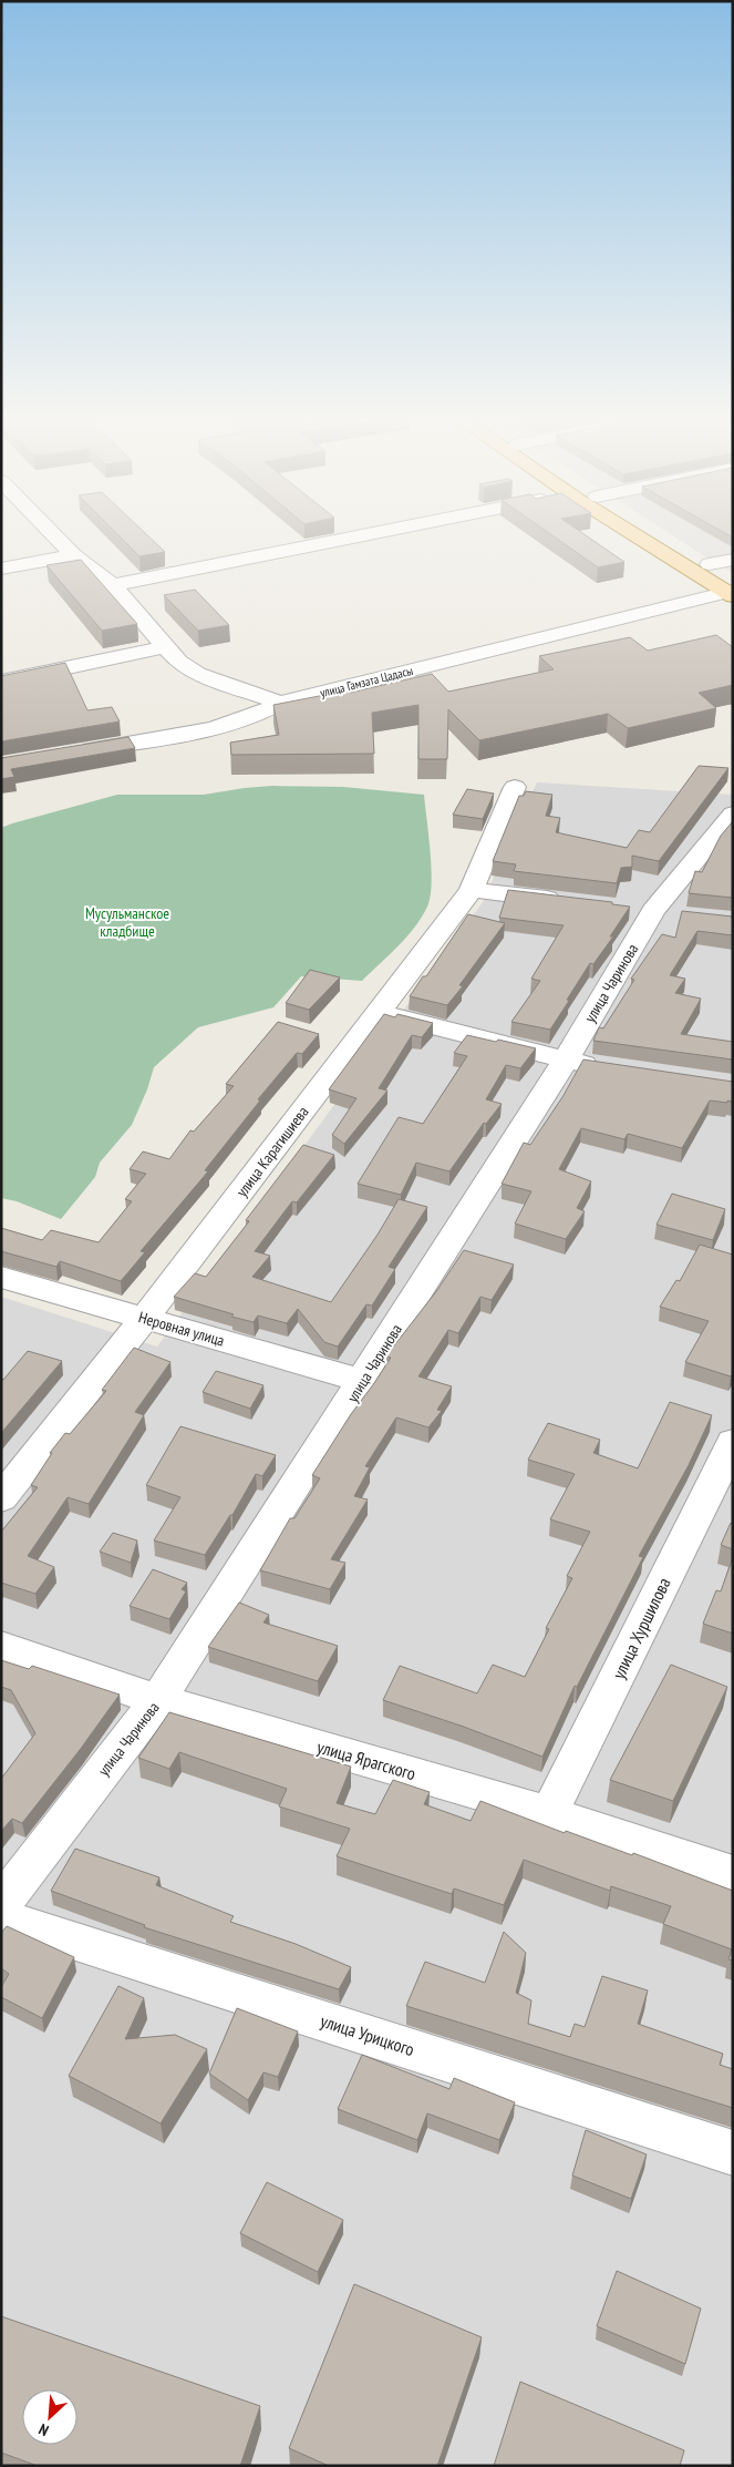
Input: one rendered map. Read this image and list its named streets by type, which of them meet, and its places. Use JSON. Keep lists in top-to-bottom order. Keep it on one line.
{"streets":{"street":["улица Гамзата Цадасы","улица Чаринова","улица Карагишиева","Неровная улица","улица Хуршилова","улица Ярагского","улица Урицкого"]},"crossings":[["улица Чаринова","Неровная улица"],["улица Чаринова","улица Ярагского"],["улица Карагишиева","Неровная улица"],["улица Хуршилова","улица Ярагского"]],"parks":["Мусульманское кладбище"],"north":"bottom left"}
